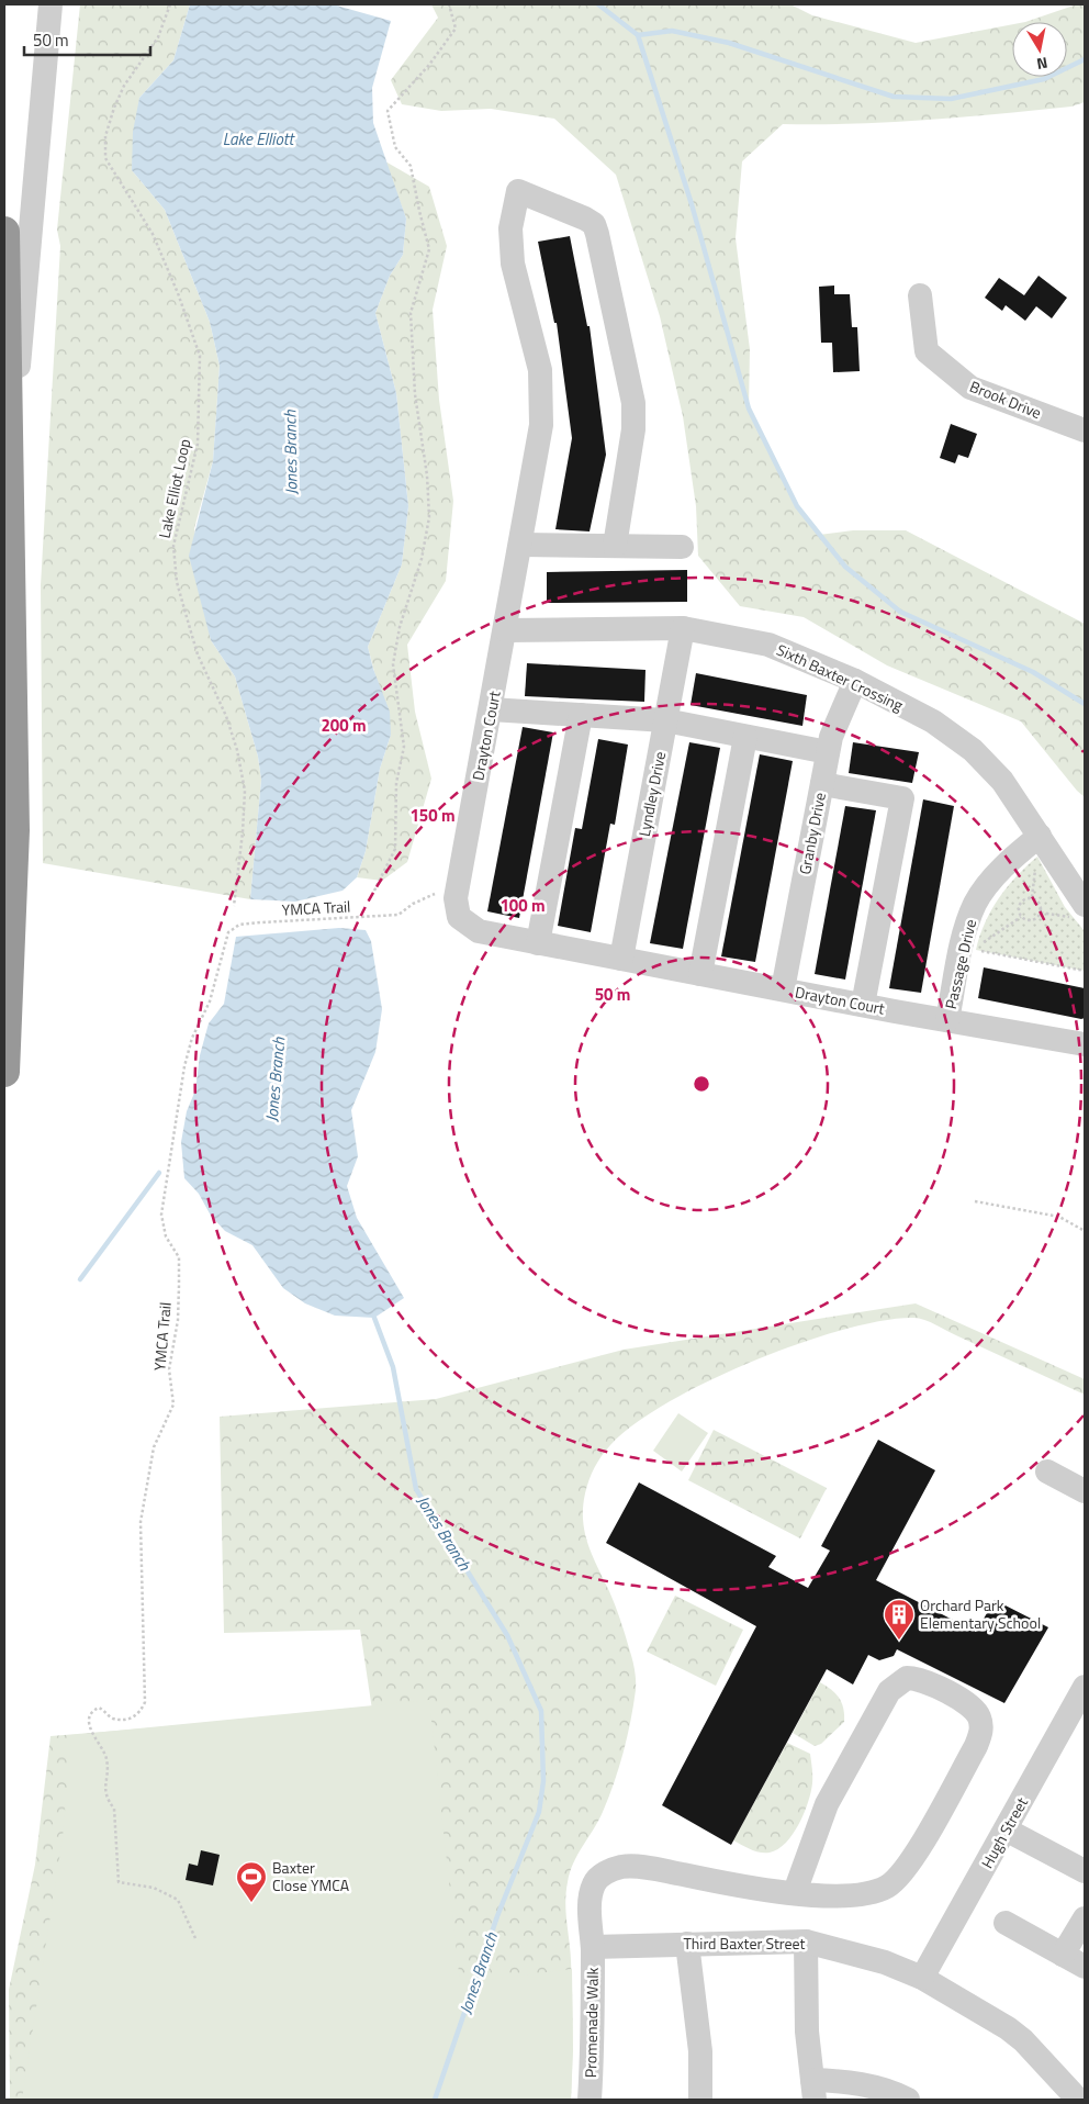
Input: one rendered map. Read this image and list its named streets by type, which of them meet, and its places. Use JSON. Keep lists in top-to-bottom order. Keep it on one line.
{"streets":{"street":["Brook Drive","Sixth Baxter Crossing","Drayton Court","Lyndley Drive","Granby Drive","Passage Drive","Hugh Street","Third Baxter Street","Promenade Walk"],"path":["Lake Elliot Loop","YMCA Trail"]},"crossings":[["Sixth Baxter Crossing","Drayton Court"],["Sixth Baxter Crossing","Lyndley Drive"],["Sixth Baxter Crossing","Granby Drive"],["Sixth Baxter Crossing","Passage Drive"],["Drayton Court","Lyndley Drive"],["Drayton Court","Granby Drive"],["Drayton Court","YMCA Trail"],["Drayton Court","Passage Drive"],["Hugh Street","Third Baxter Street"],["Third Baxter Street","Promenade Walk"]],"water":["Lake Elliott","Jones Branch"],"places":{"building":["Orchard Park Elementary School"],"sports":["Baxter Close YMCA"]},"scale_bar":"50 m","north":"bottom","rings":["200 m","150 m","100 m","50 m"]}
